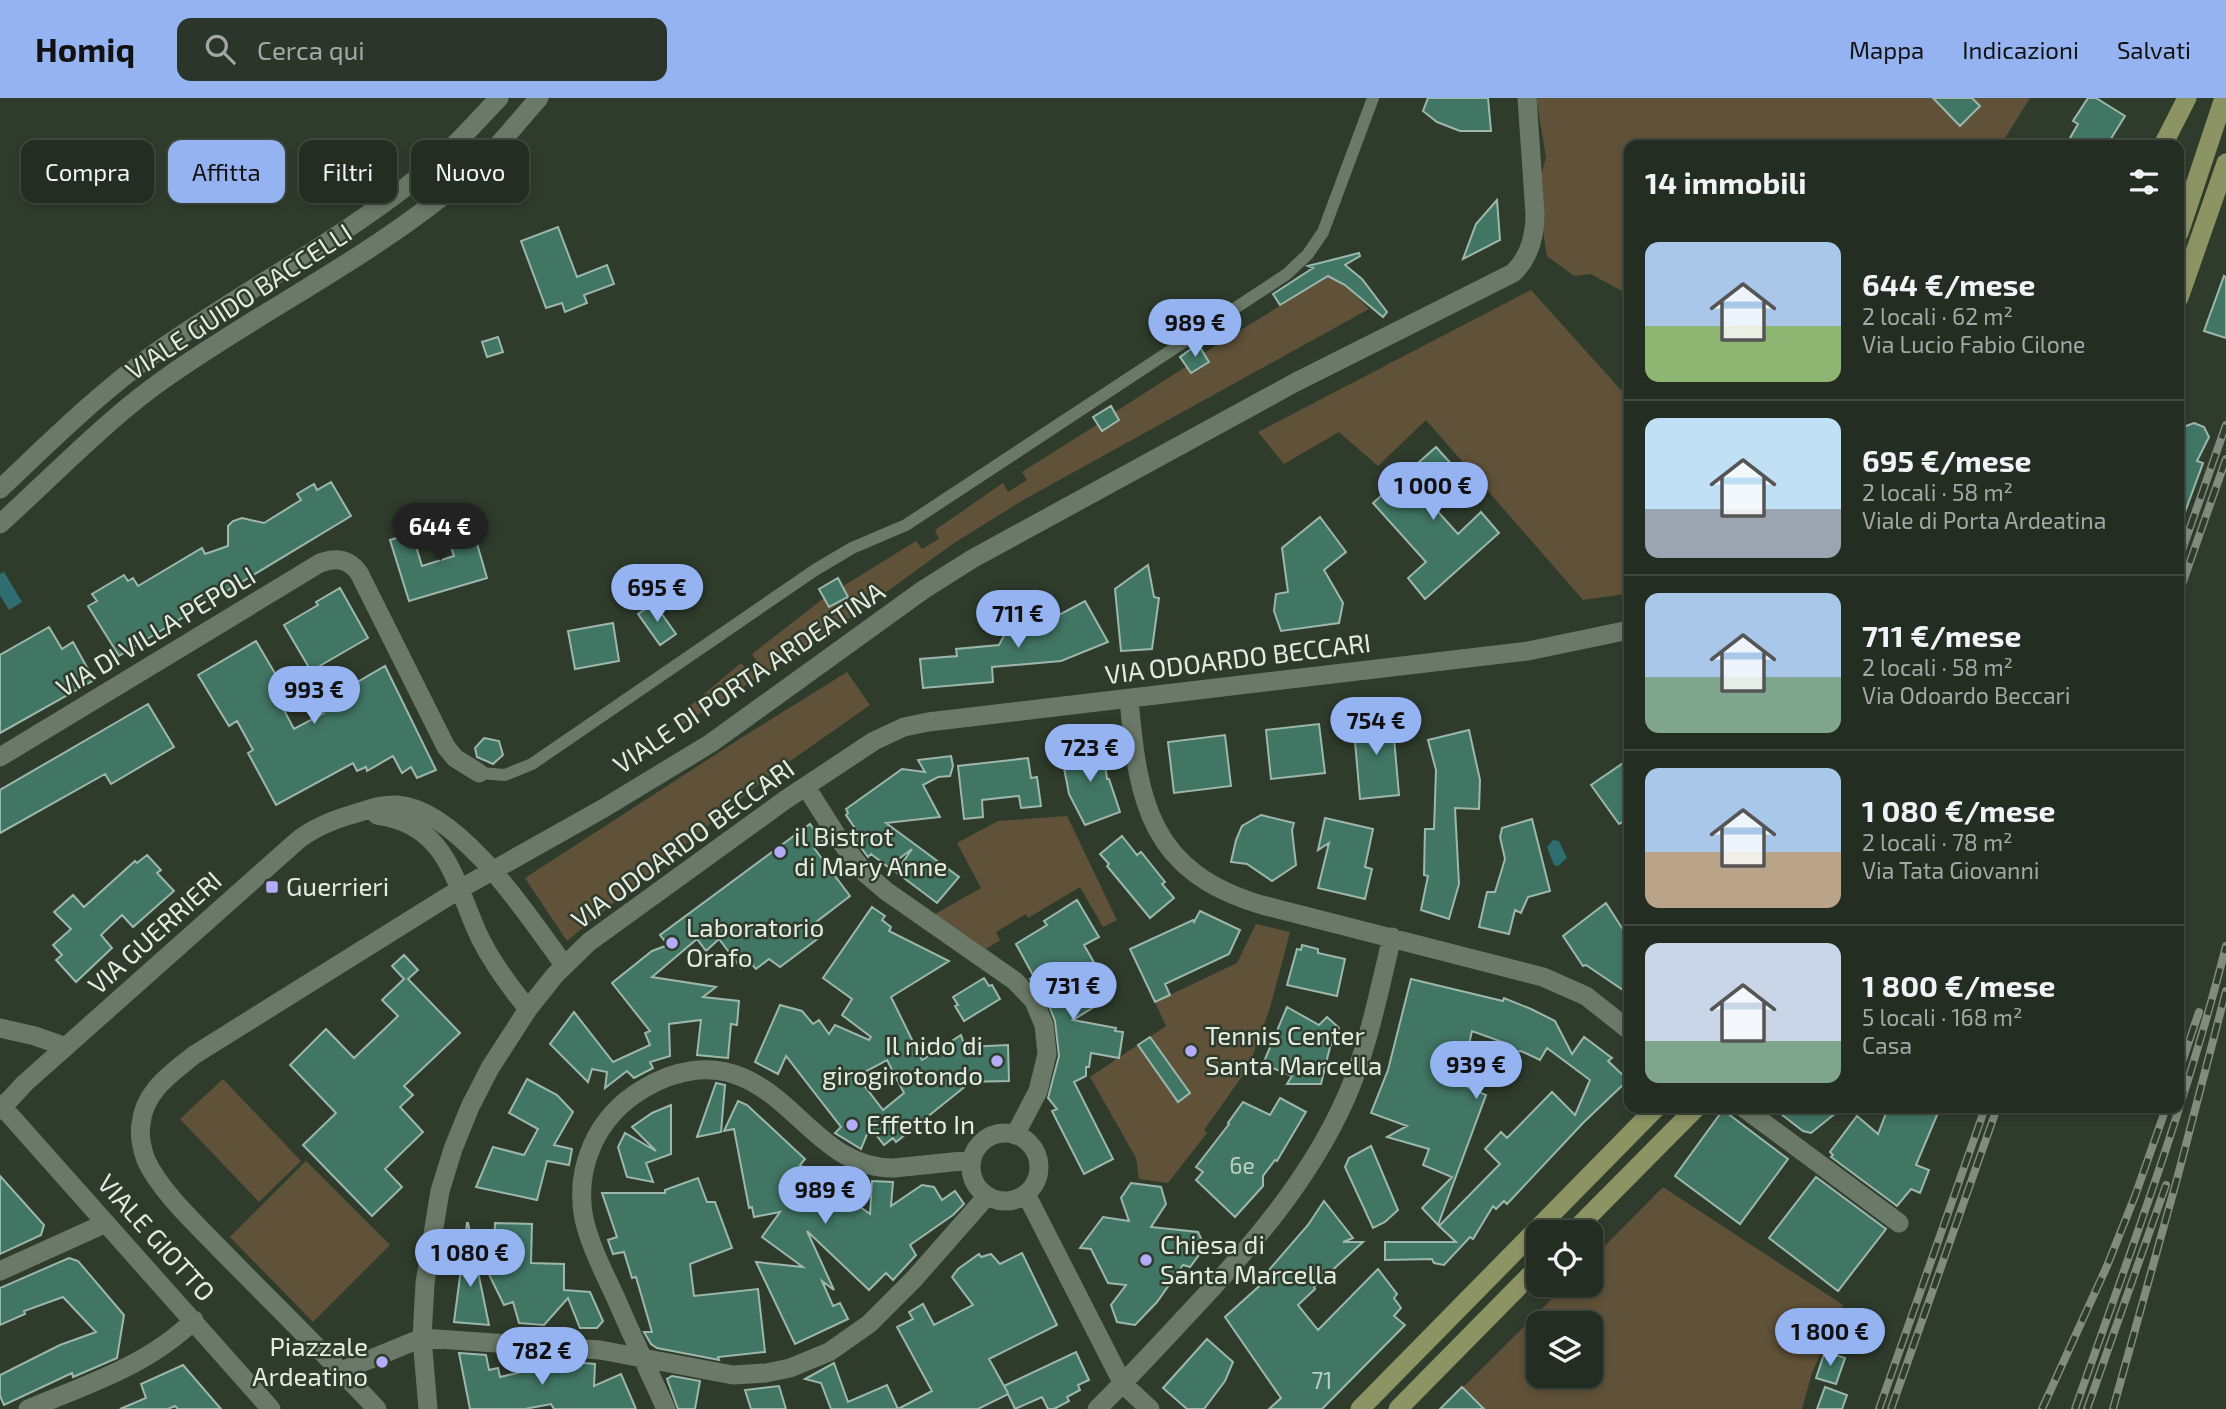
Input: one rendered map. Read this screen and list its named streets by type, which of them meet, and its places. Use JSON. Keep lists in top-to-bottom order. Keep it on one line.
{"streets":{"street":["VIALE GUIDO BACCELLI","VIA DI VILLA PEPOLI","VIA ODOARDO BECCARI","VIALE DI PORTA ARDEATINA","VIA GUERRIERI","VIALE GIOTTO"]},"crossings":[["VIA ODOARDO BECCARI","VIA GUERRIERI"],["VIALE DI PORTA ARDEATINA","VIA GUERRIERI"],["VIA GUERRIERI","VIALE GIOTTO"]],"places":{"other":["il Bistrot di Mary Anne","Laboratorio Orafo","Tennis Center Santa Marcella","Il nido di girogirotondo","Effetto In","Chiesa di Santa Marcella","Piazzale Ardeatino"],"transit":["Guerrieri"]},"house_numbers":["6e","71"],"page":{"header":"Homiq","search":"Cerca qui","nav":["Mappa","Indicazioni","Salvati"],"chip":["Compra","Affitta","Filtri","Nuovo"],"heading":"14 immobili","list":[{"name":"644 €/mese","note":"2 locali · 62 m² · Via Lucio Fabio Cilone"},{"name":"695 €/mese","note":"2 locali · 58 m² · Viale di Porta Ardeatina"},{"name":"711 €/mese","note":"2 locali · 58 m² · Via Odoardo Beccari"},{"name":"1 080 €/mese","note":"2 locali · 78 m² · Via Tata Giovanni"},{"name":"1 800 €/mese","note":"5 locali · 168 m² · Casa"}],"price":["989 €","1 000 €","644 €","695 €","711 €","993 €","754 €","723 €","731 €","939 €","989 €","1 080 €","1 800 €","782 €"]}}
